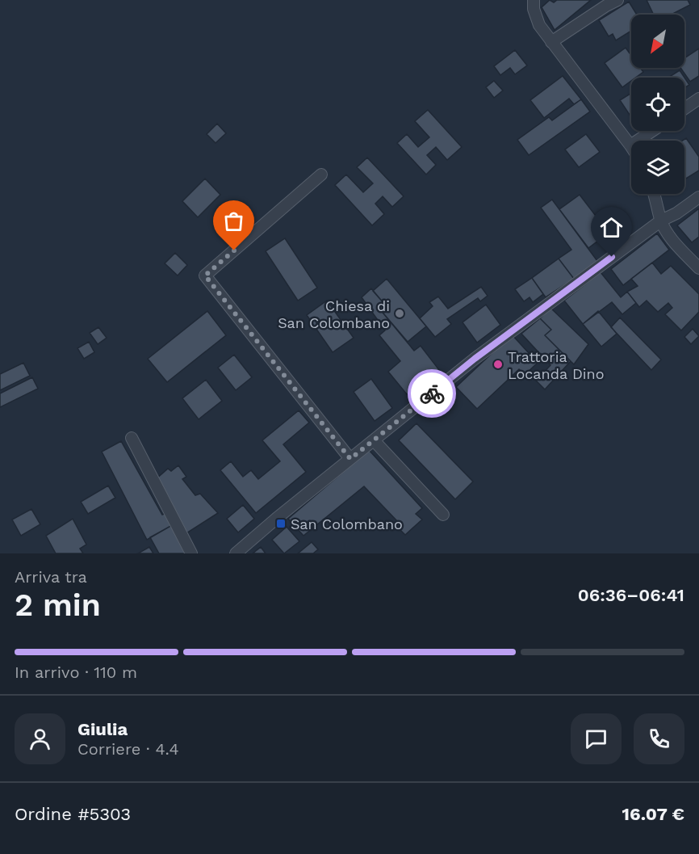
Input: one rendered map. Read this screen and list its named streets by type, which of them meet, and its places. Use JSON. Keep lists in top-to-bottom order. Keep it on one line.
{"places":{"other":["Chiesa di San Colombano","Trattoria Locanda Dino"],"transit":["San Colombano"]},"north":"bottom left","page":{"heading":["2 min","Arriva tra","06:36–06:41"],"panel":["Giulia","Corriere · 4.4","Ordine #5303","16.07 €"],"bar":"In arrivo · 110 m"}}
